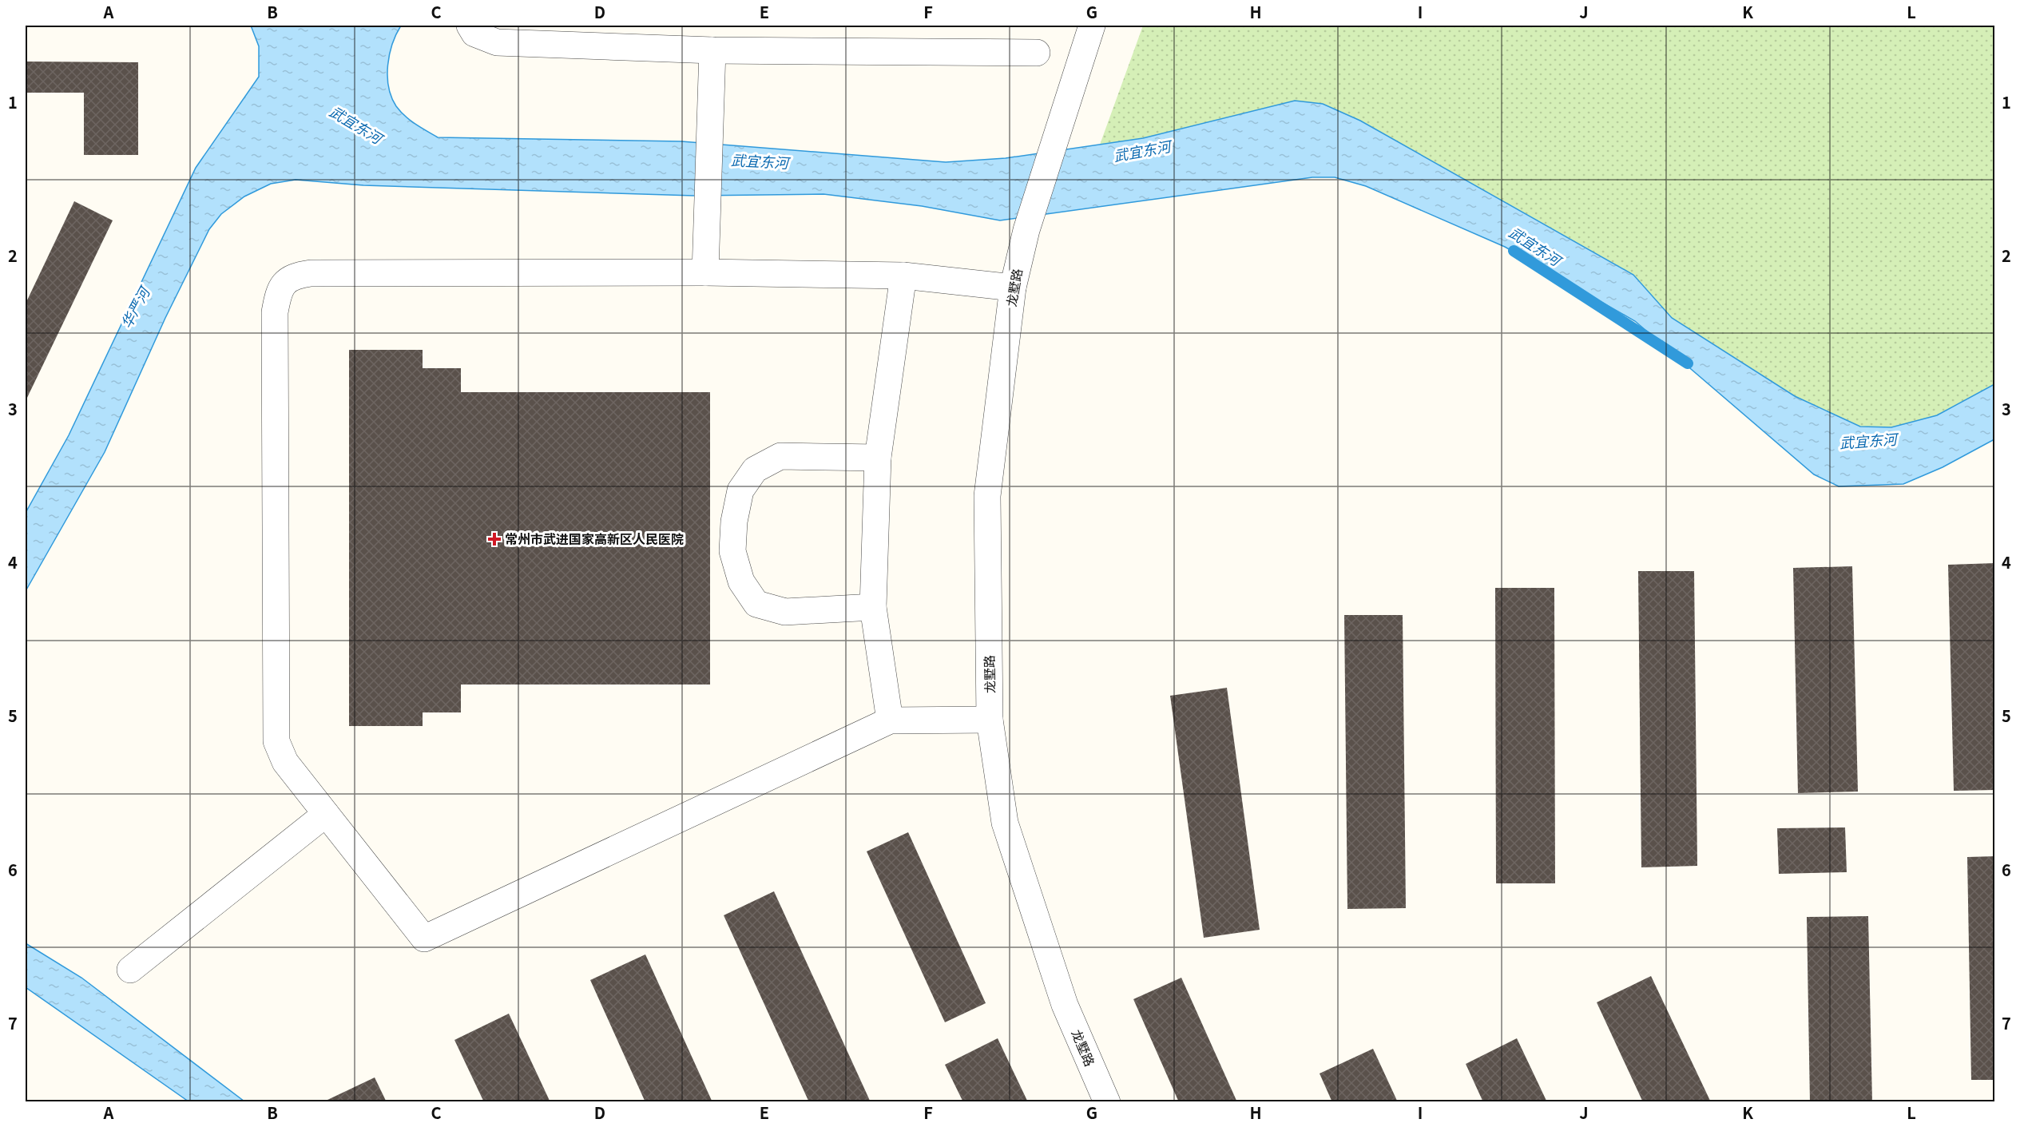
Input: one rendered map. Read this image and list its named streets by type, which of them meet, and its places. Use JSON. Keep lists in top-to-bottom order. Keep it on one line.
{"streets":{"street":["龙墅路"]},"water":["武宜东河","华严河"],"places":{"health":["常州市武进国家高新区人民医院"]},"grid":{"columns":["A","B","C","D","E","F","G","H","I","J","K","L"],"rows":["1","2","3","4","5","6","7"]}}
